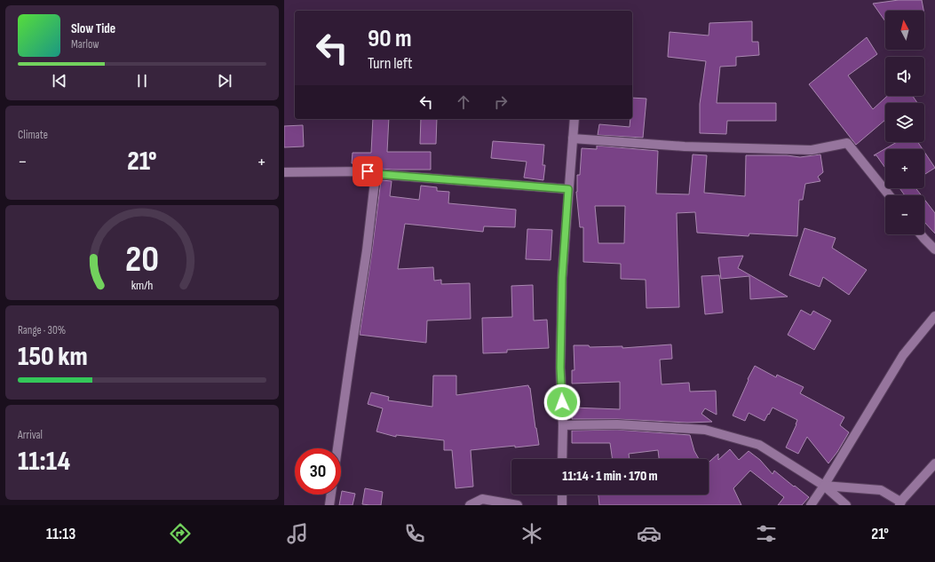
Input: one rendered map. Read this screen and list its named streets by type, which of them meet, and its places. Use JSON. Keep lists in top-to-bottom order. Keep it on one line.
{"north":"top","page":{"map_buttons":["+","−"],"turn":["90 m","Turn left"],"song":["Slow Tide","Marlow"],"tile":["Climate",["Range · 30%","150 km"],["Arrival","11:14"]],"heat":["−","21°","+"],"limit":"30","trip":"11:14 · 1 min · 170 m","tabs":["11:13","21°"],"gauge":["20","km/h"]}}
